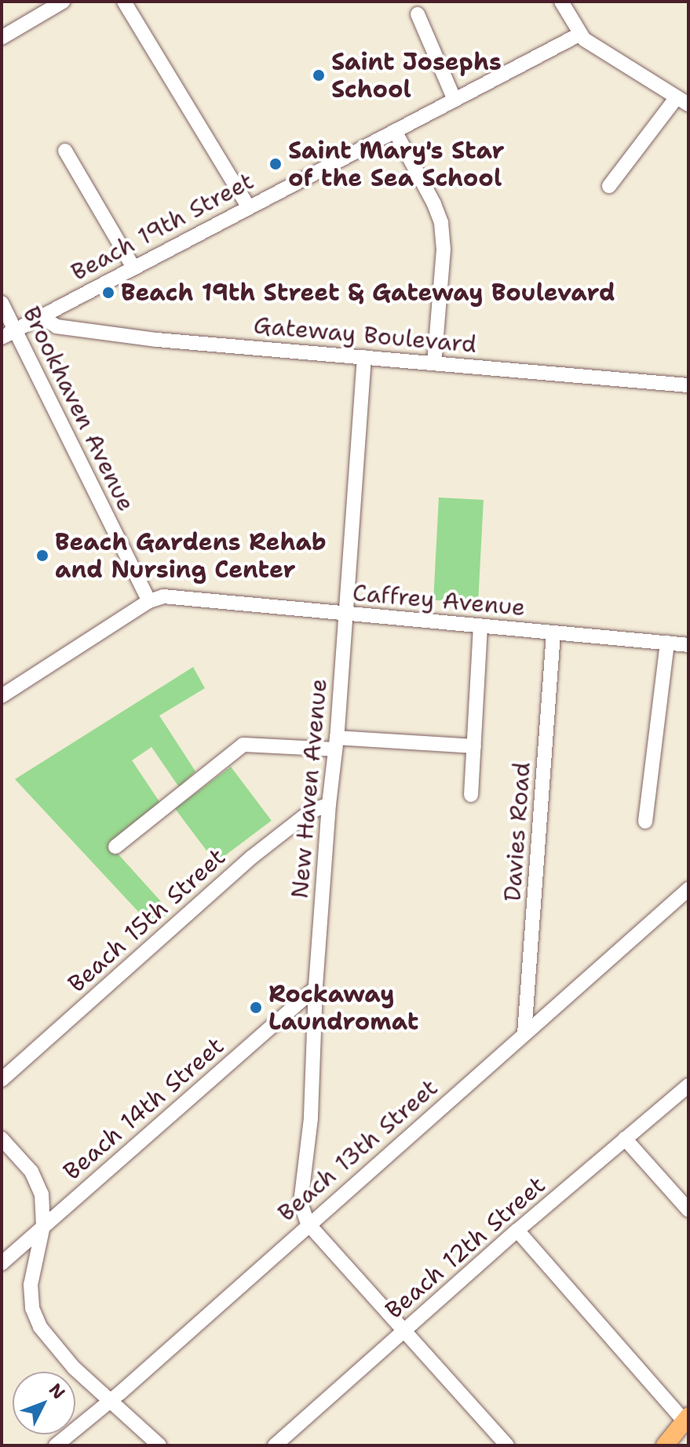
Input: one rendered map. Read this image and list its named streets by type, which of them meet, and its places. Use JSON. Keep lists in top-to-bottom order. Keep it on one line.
{"streets":{"street":["Beach 19th Street","Gateway Boulevard","Brookhaven Avenue","Caffrey Avenue","New Haven Avenue","Davies Road","Beach 15th Street","Beach 14th Street","Beach 13th Street","Beach 12th Street"]},"crossings":[["Beach 19th Street","Gateway Boulevard"],["Beach 19th Street","Brookhaven Avenue"],["Gateway Boulevard","New Haven Avenue"],["Brookhaven Avenue","Caffrey Avenue"],["Caffrey Avenue","New Haven Avenue"],["Caffrey Avenue","Davies Road"],["New Haven Avenue","Beach 15th Street"],["New Haven Avenue","Beach 14th Street"],["New Haven Avenue","Beach 13th Street"],["Davies Road","Beach 13th Street"]],"places":["Saint Josephs School","Saint Mary's Star of the Sea School","Beach 19th Street & Gateway Boulevard","Beach Gardens Rehab and Nursing Center","Rockaway Laundromat"],"north":"top right"}
